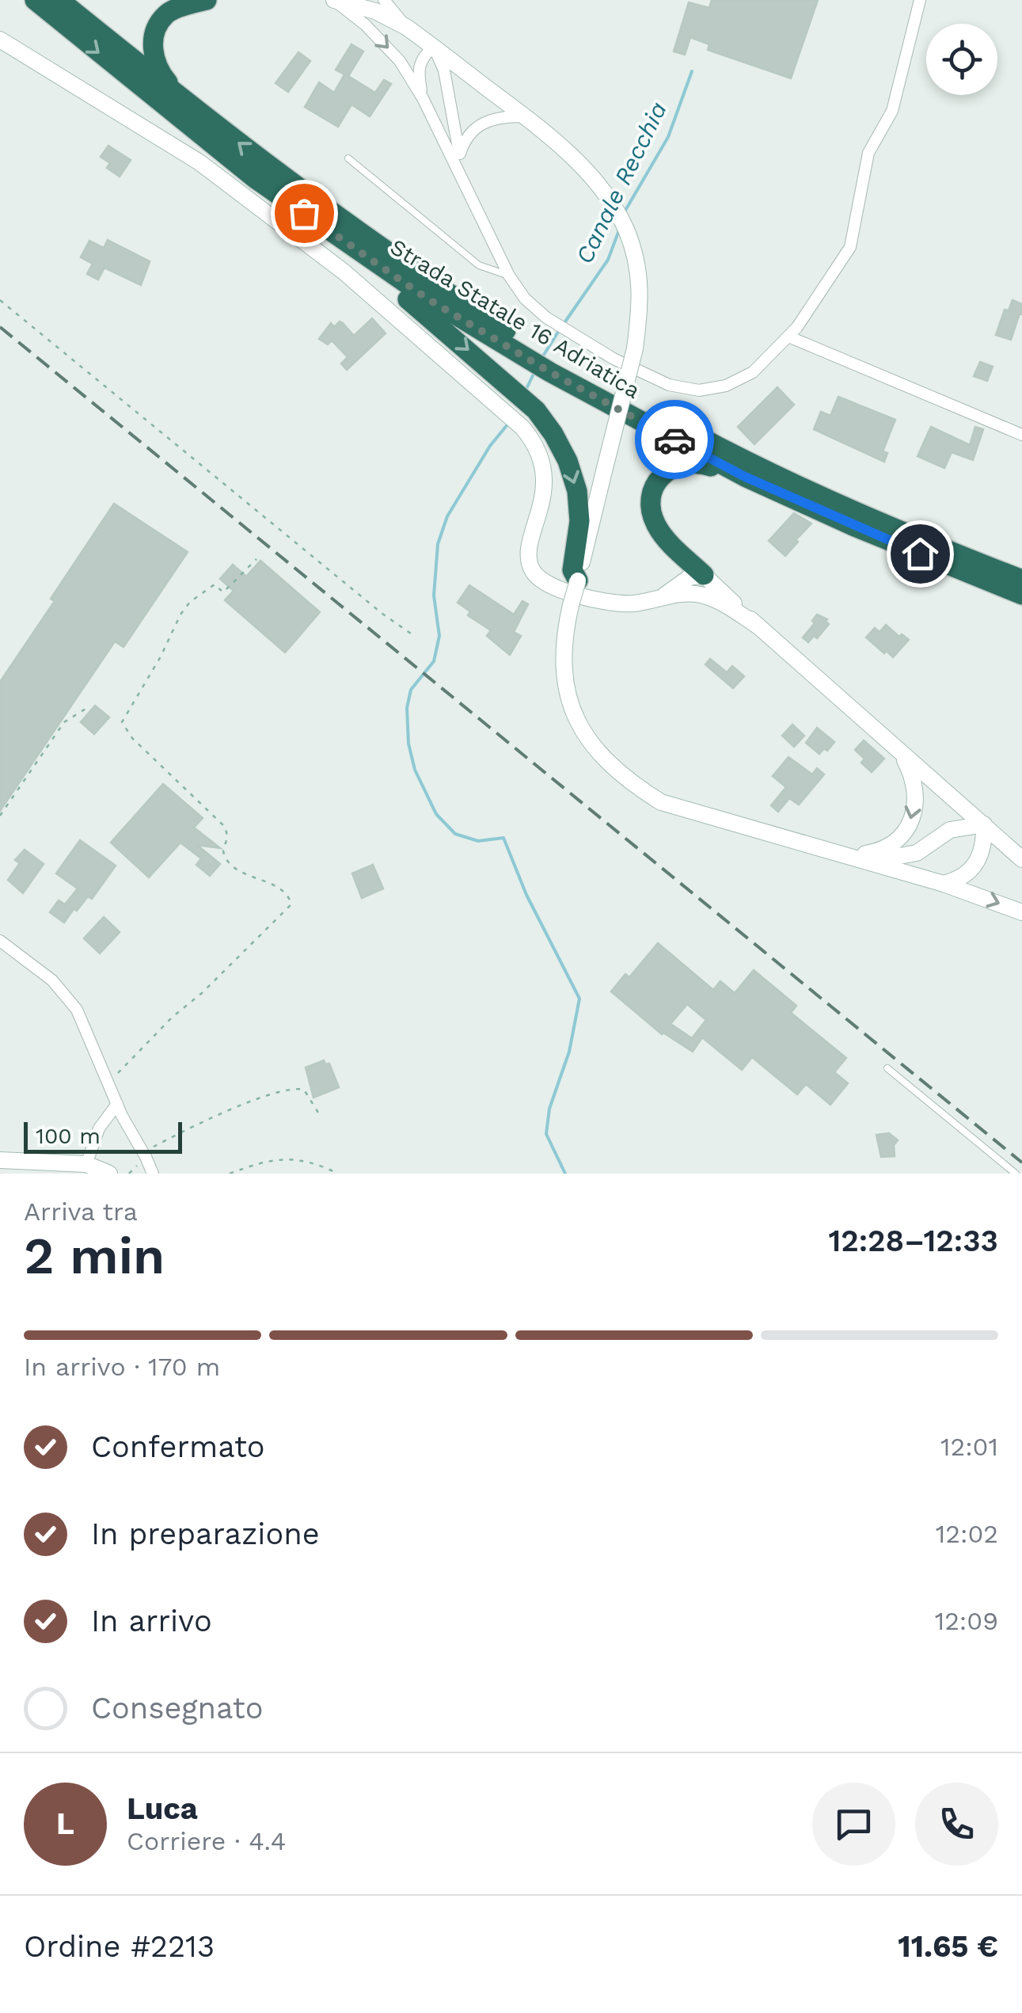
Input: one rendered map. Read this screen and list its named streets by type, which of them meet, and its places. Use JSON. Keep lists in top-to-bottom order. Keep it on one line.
{"streets":{"highway":["Strada Statale 16 Adriatica"]},"water":["Canale Recchia"],"scale_bar":"100 m","page":{"scale":"100 m","heading":["2 min","Arriva tra","12:28–12:33"],"panel":["Luca","Corriere · 4.4","Ordine #2213","11.65 €"],"bar":"In arrivo · 170 m","list":[["Confermato","12:01"],["In preparazione","12:02"],["In arrivo","12:09"],"Consegnato"],"round":"L"}}
